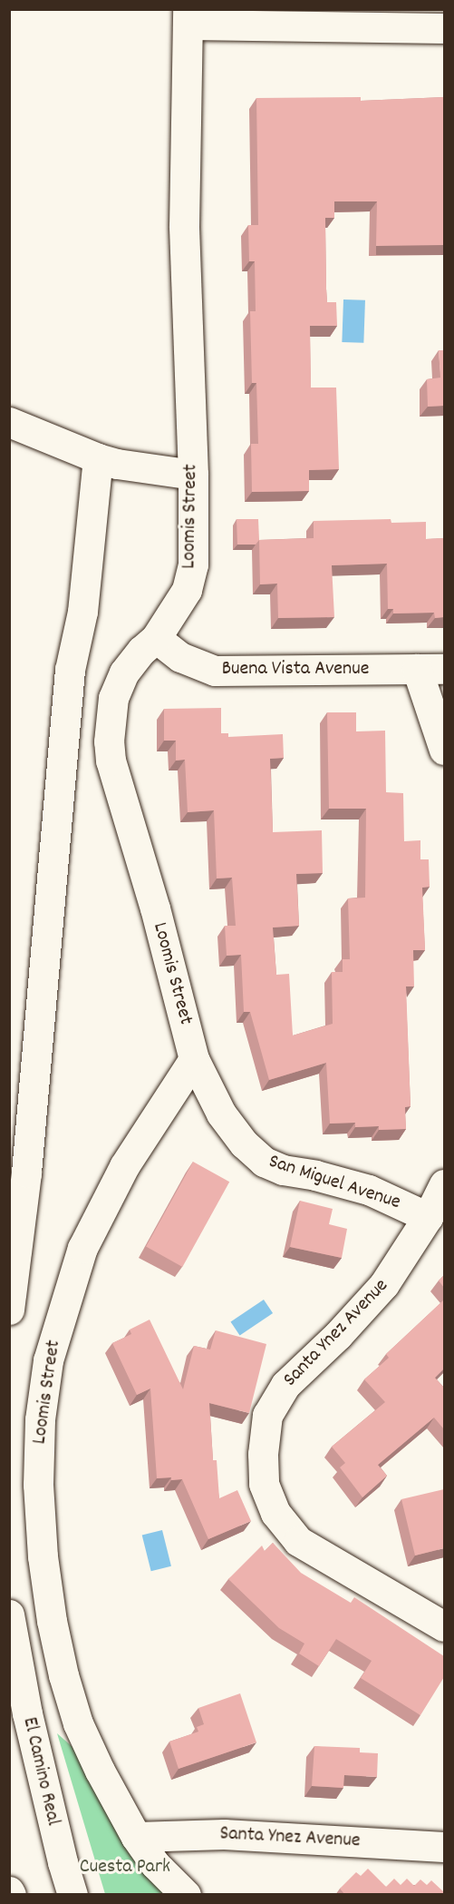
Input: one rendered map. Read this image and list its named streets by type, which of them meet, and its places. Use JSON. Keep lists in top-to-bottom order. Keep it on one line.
{"streets":{"main road":["Loomis Street","Buena Vista Avenue","San Miguel Avenue","Santa Ynez Avenue","El Camino Real"]},"crossings":[["Loomis Street","Buena Vista Avenue"],["Loomis Street","San Miguel Avenue"],["Loomis Street","Santa Ynez Avenue"],["San Miguel Avenue","Santa Ynez Avenue"]],"parks":["Cuesta Park"]}
